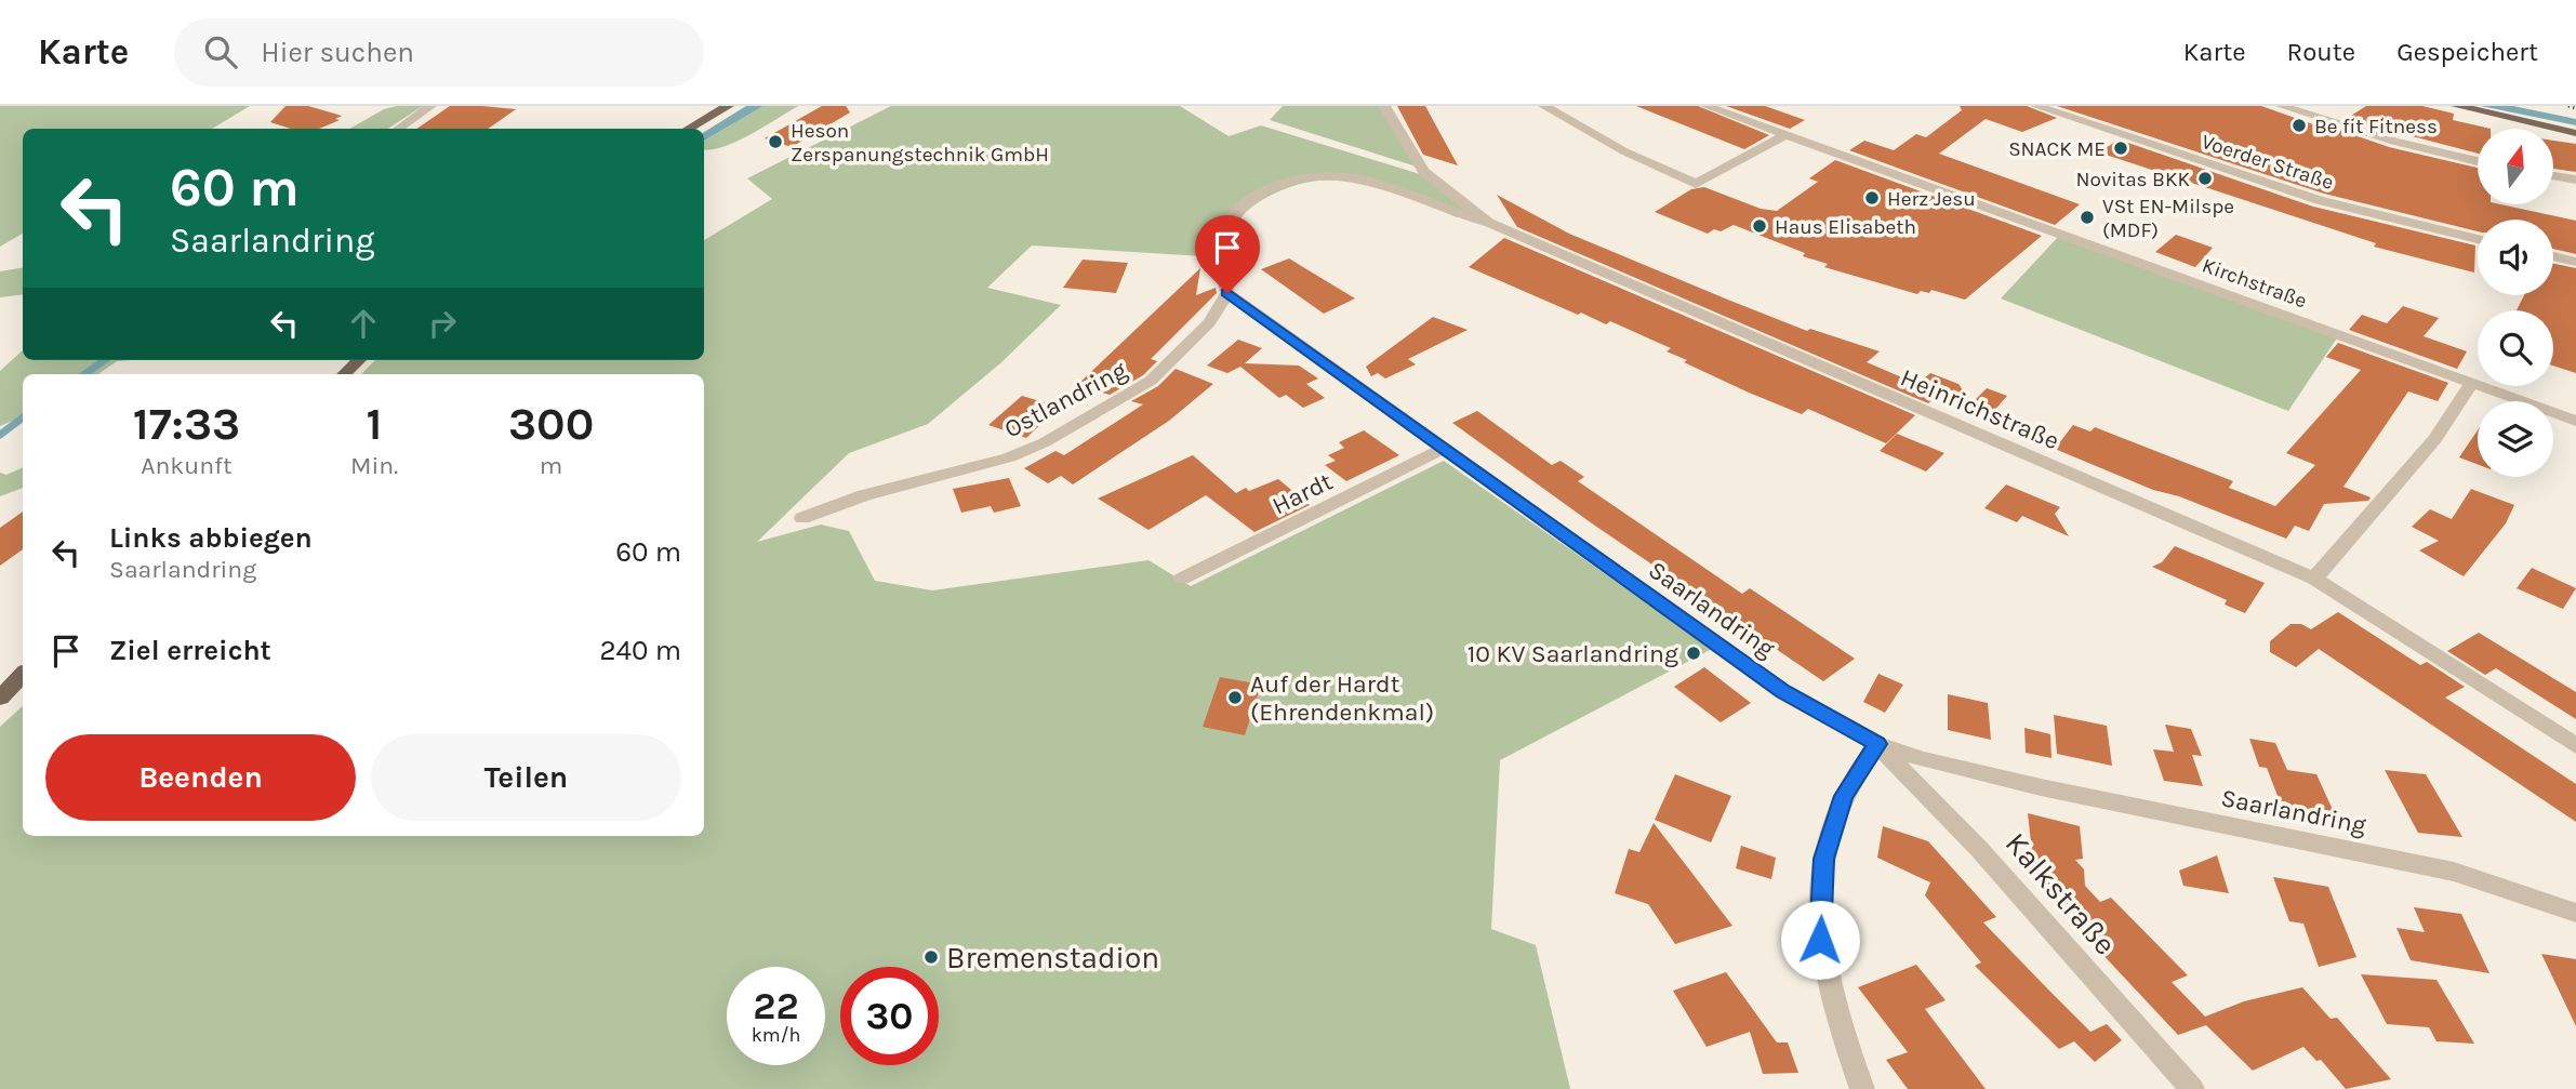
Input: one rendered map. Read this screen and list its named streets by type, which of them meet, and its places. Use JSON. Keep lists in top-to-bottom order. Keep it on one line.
{"streets":{"street":["Voerder Straße","Kirchstraße","Ostlandring","Heinrichstraße","Hardt","Saarlandring","Kalkstraße"]},"crossings":[["Ostlandring","Saarlandring"],["Hardt","Saarlandring"],["Saarlandring","Kalkstraße"]],"places":["Be fit Fitness","Heson Zerspanungstechnik GmbH","SNACK ME","Novitas BKK","Herz Jesu","VSt EN-Milspe (MDF)","Haus Elisabeth","10 KV Saarlandring","Auf der Hardt (Ehrendenkmal)","Bremenstadion"],"north":"top","page":{"header":"Karte","search":"Hier suchen","nav":["Karte","Route","Gespeichert"],"turn":["60 m","Saarlandring"],"eta":["17:33","Ankunft","1","Min.","300","m"],"list":[{"name":"Links abbiegen","note":"Saarlandring","value":"60 m"},{"name":"Ziel erreicht","value":"240 m"}],"buttons":["Beenden","Teilen"],"speed":"22 km/h","limit":"30"}}
